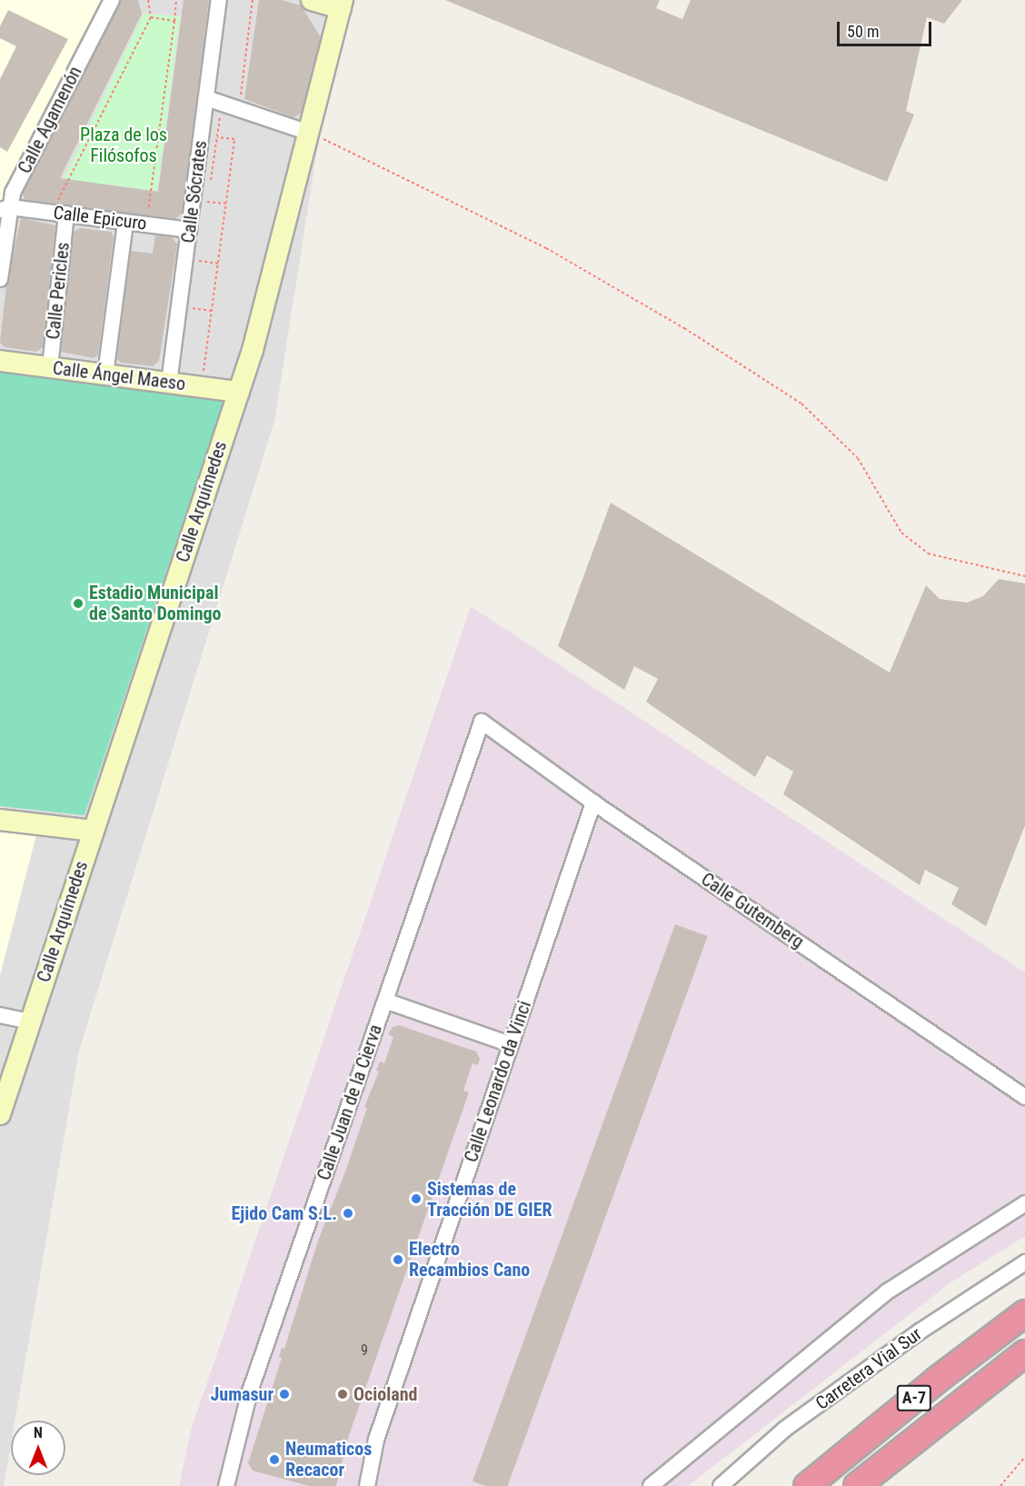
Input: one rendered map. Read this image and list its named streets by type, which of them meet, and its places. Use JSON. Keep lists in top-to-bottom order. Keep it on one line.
{"streets":{"highway":["A-7"],"street":["Calle Agamenón","Calle Sócrates","Calle Epicuro","Calle Pericles","Calle Ángel Maeso","Calle Arquímedes","Calle Gutemberg","Calle Leonardo da Vinci","Calle Juan de la Cierva","Carretera Vial Sur"]},"crossings":[["Calle Agamenón","Calle Epicuro"],["Calle Sócrates","Calle Epicuro"],["Calle Sócrates","Calle Ángel Maeso"],["Calle Epicuro","Calle Pericles"],["Calle Pericles","Calle Ángel Maeso"],["Calle Ángel Maeso","Calle Arquímedes"],["Calle Gutemberg","Calle Leonardo da Vinci"],["Calle Gutemberg","Calle Juan de la Cierva"]],"parks":["Plaza de los Filósofos"],"places":["Estadio Municipal de Santo Domingo","Sistemas de Tracción DE GIER","Ejido Cam S.L.","Electro Recambios Cano","Jumasur","Ocioland","Neumaticos Recacor"],"house_numbers":["9"],"scale_bar":"50 m","north":"top"}
